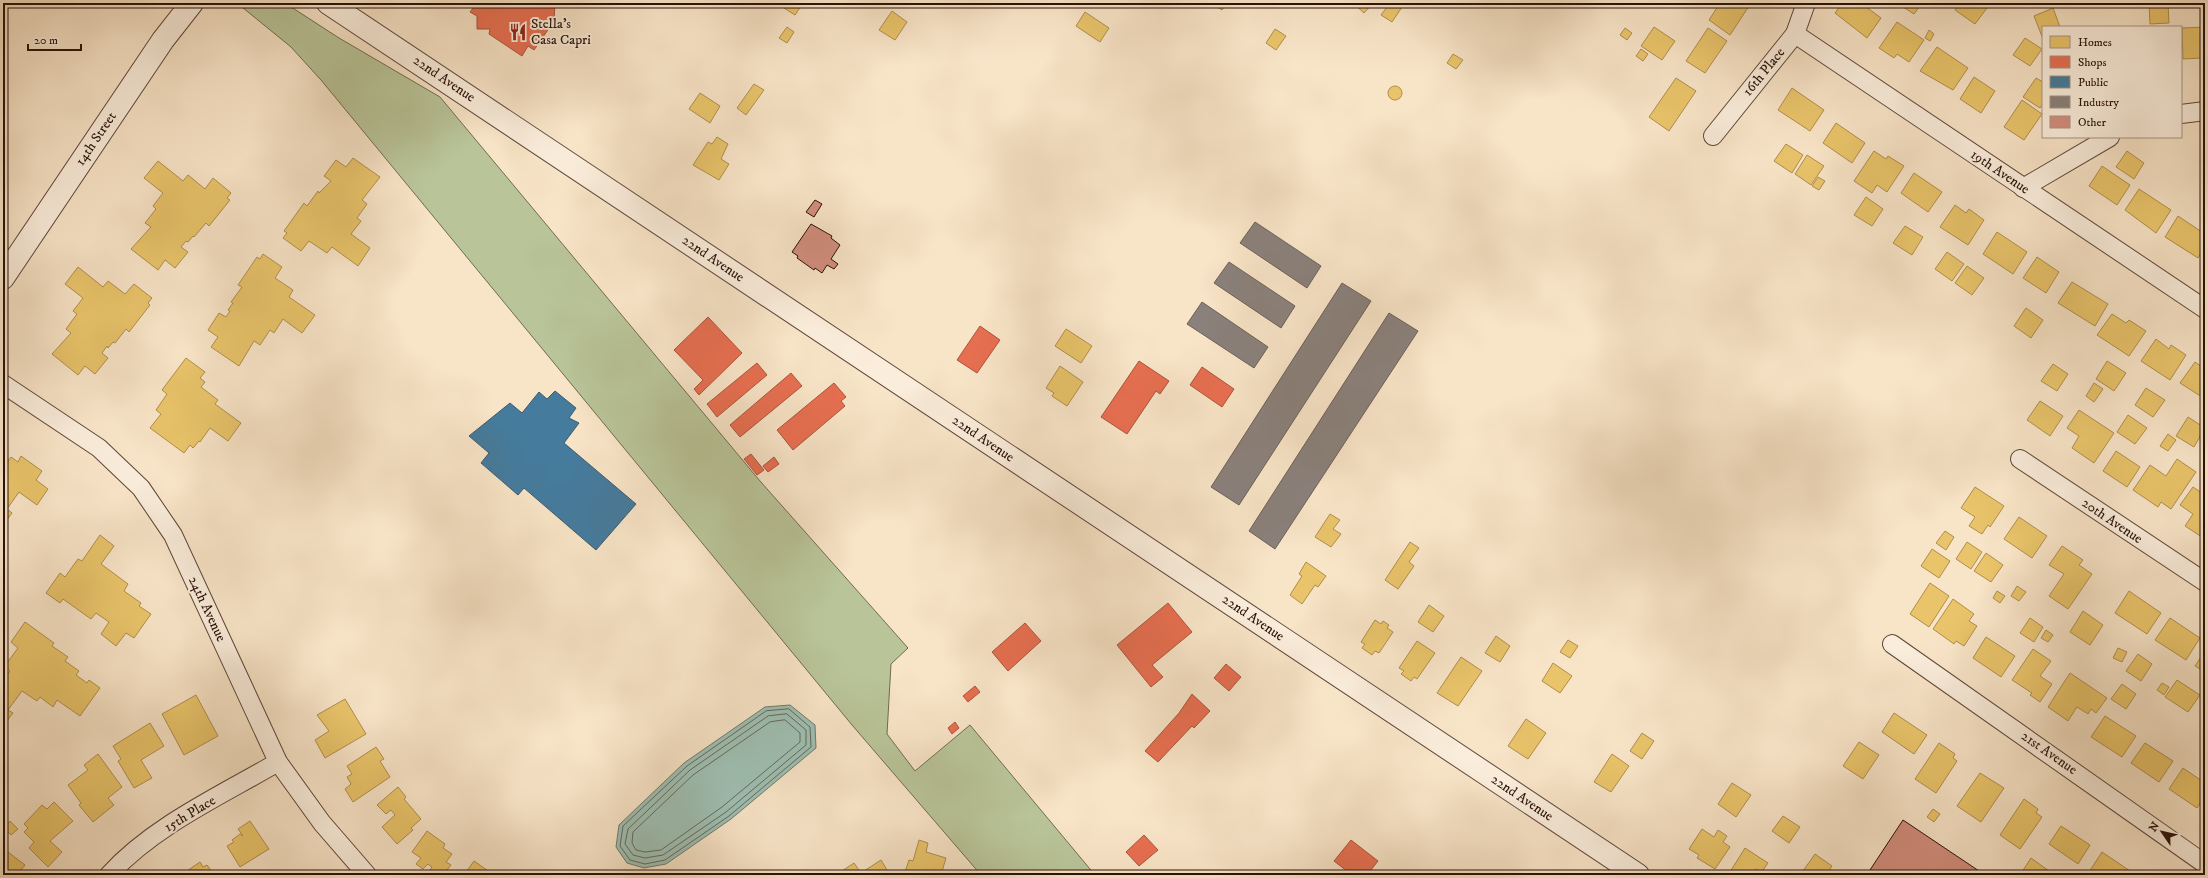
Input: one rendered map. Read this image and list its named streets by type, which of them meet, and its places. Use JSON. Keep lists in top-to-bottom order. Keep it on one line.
{"streets":{"street":["16th Place","22nd Avenue","14th Street","19th Avenue","20th Avenue","24th Avenue","21st Avenue","15th Place"]},"crossings":[["16th Place","19th Avenue"],["24th Avenue","15th Place"]],"places":{"restaurant":["Stella's Casa Capri"]},"legend":["Homes","Shops","Public","Industry","Other"],"scale_bar":"20 m","north":"top left"}
